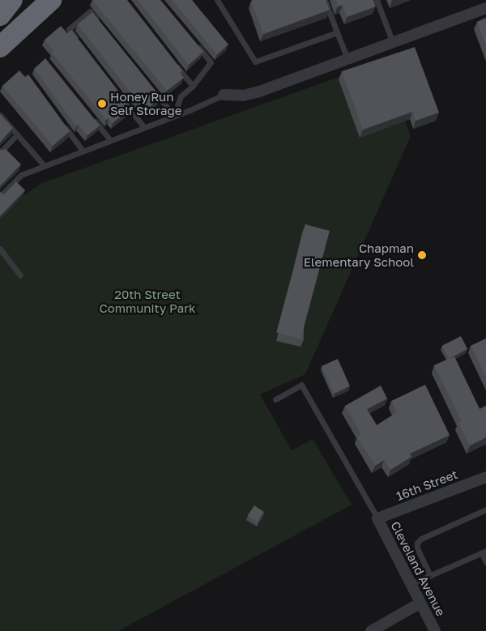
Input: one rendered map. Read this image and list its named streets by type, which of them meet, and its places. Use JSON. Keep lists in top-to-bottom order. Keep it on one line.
{"streets":{"street":["16th Street","Cleveland Avenue"]},"crossings":[["16th Street","Cleveland Avenue"]],"parks":["20th Street Community Park"],"places":["Honey Run Self Storage","Chapman Elementary School"]}
